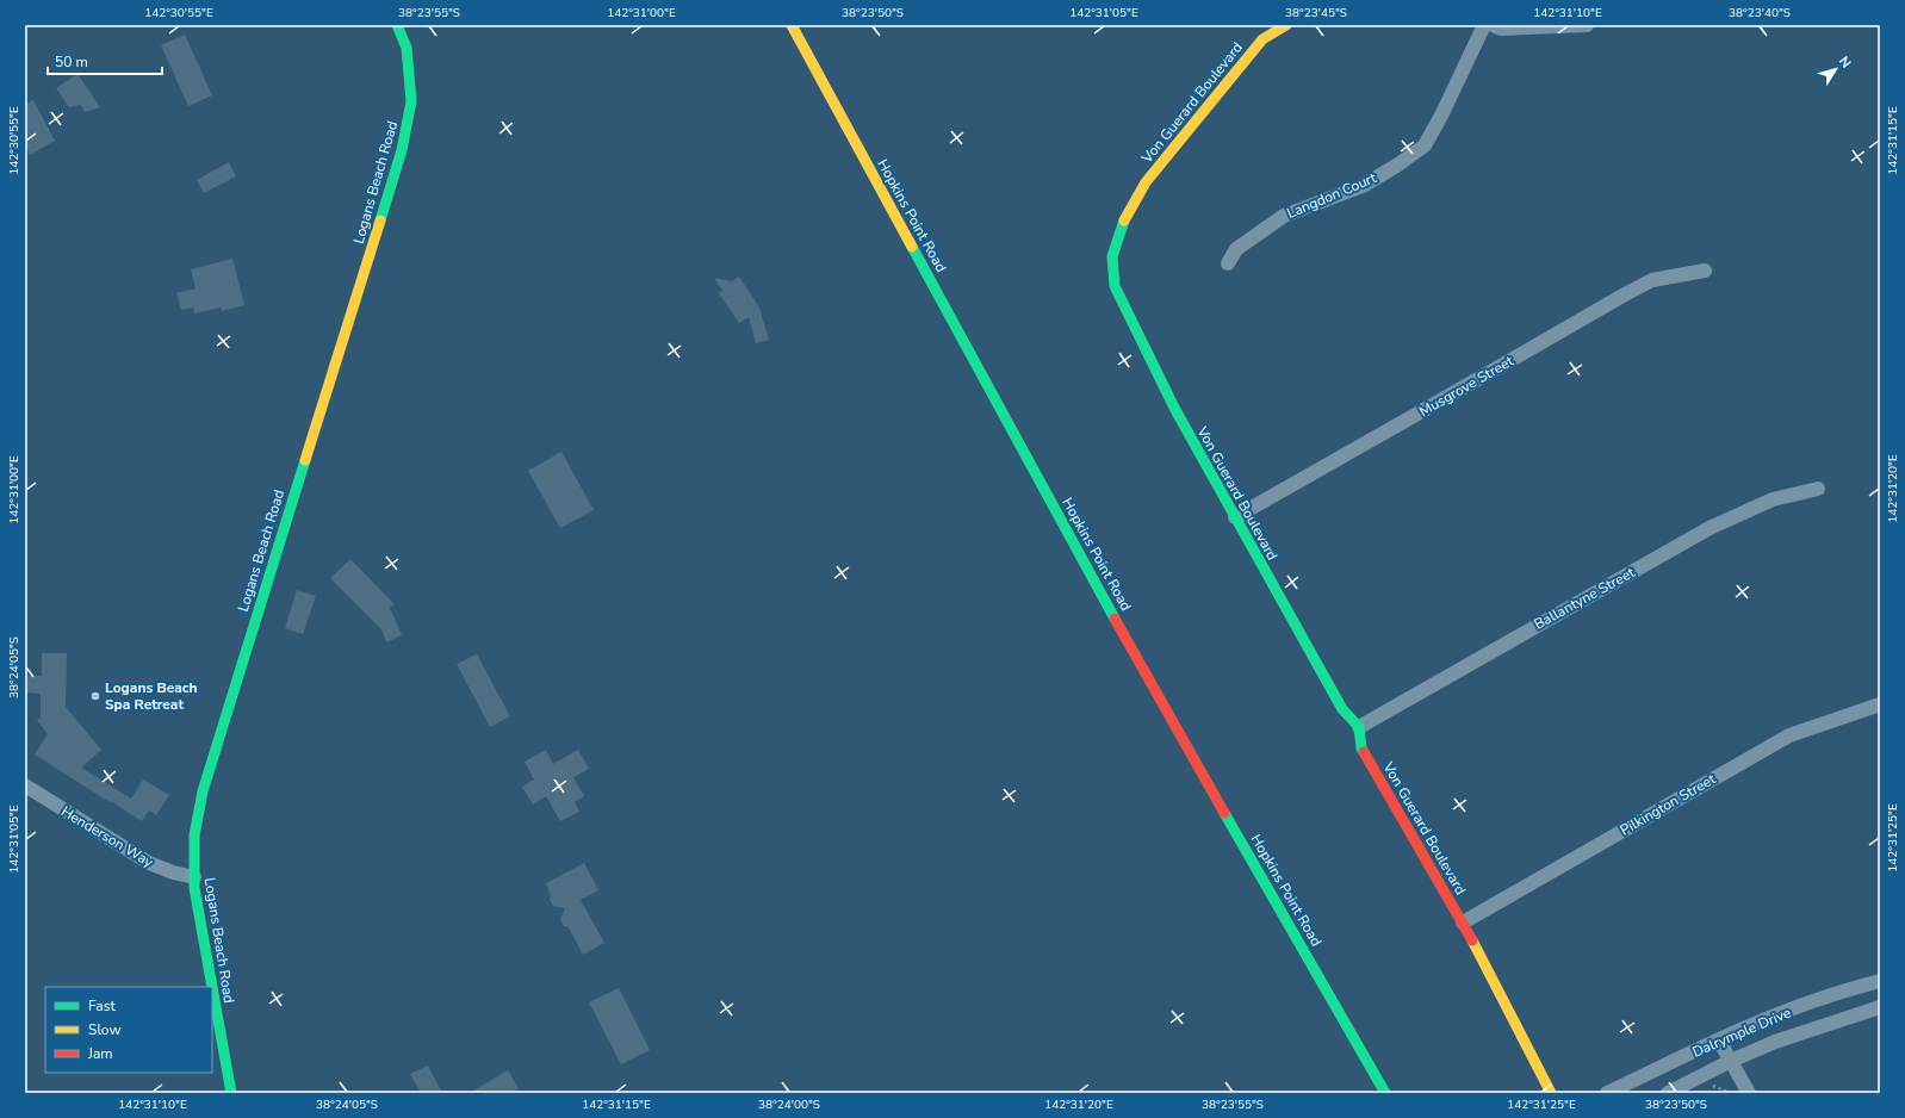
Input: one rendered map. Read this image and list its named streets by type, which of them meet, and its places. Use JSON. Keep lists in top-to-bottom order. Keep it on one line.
{"streets":{"street":["Von Guerard Boulevard","Logans Beach Road","Langdon Court","Hopkins Point Road","Musgrove Street","Ballantyne Street","Pilkington Street","Henderson Way","Dalrymple Drive"]},"crossings":[["Von Guerard Boulevard","Musgrove Street"],["Von Guerard Boulevard","Ballantyne Street"],["Von Guerard Boulevard","Pilkington Street"],["Logans Beach Road","Henderson Way"]],"places":["Logans Beach Spa Retreat"],"legend":["Fast","Slow","Jam"],"scale_bar":"50 m","north":"top right","coordinates":["142°30'55\"E","38°23'55\"S","142°31'00\"E","38°23'50\"S","142°31'05\"E","38°23'45\"S","142°31'10\"E","38°23'40\"S","142°31'15\"E","142°31'20\"E","38°24'05\"S","142°31'25\"E","38°24'00\"S"]}
